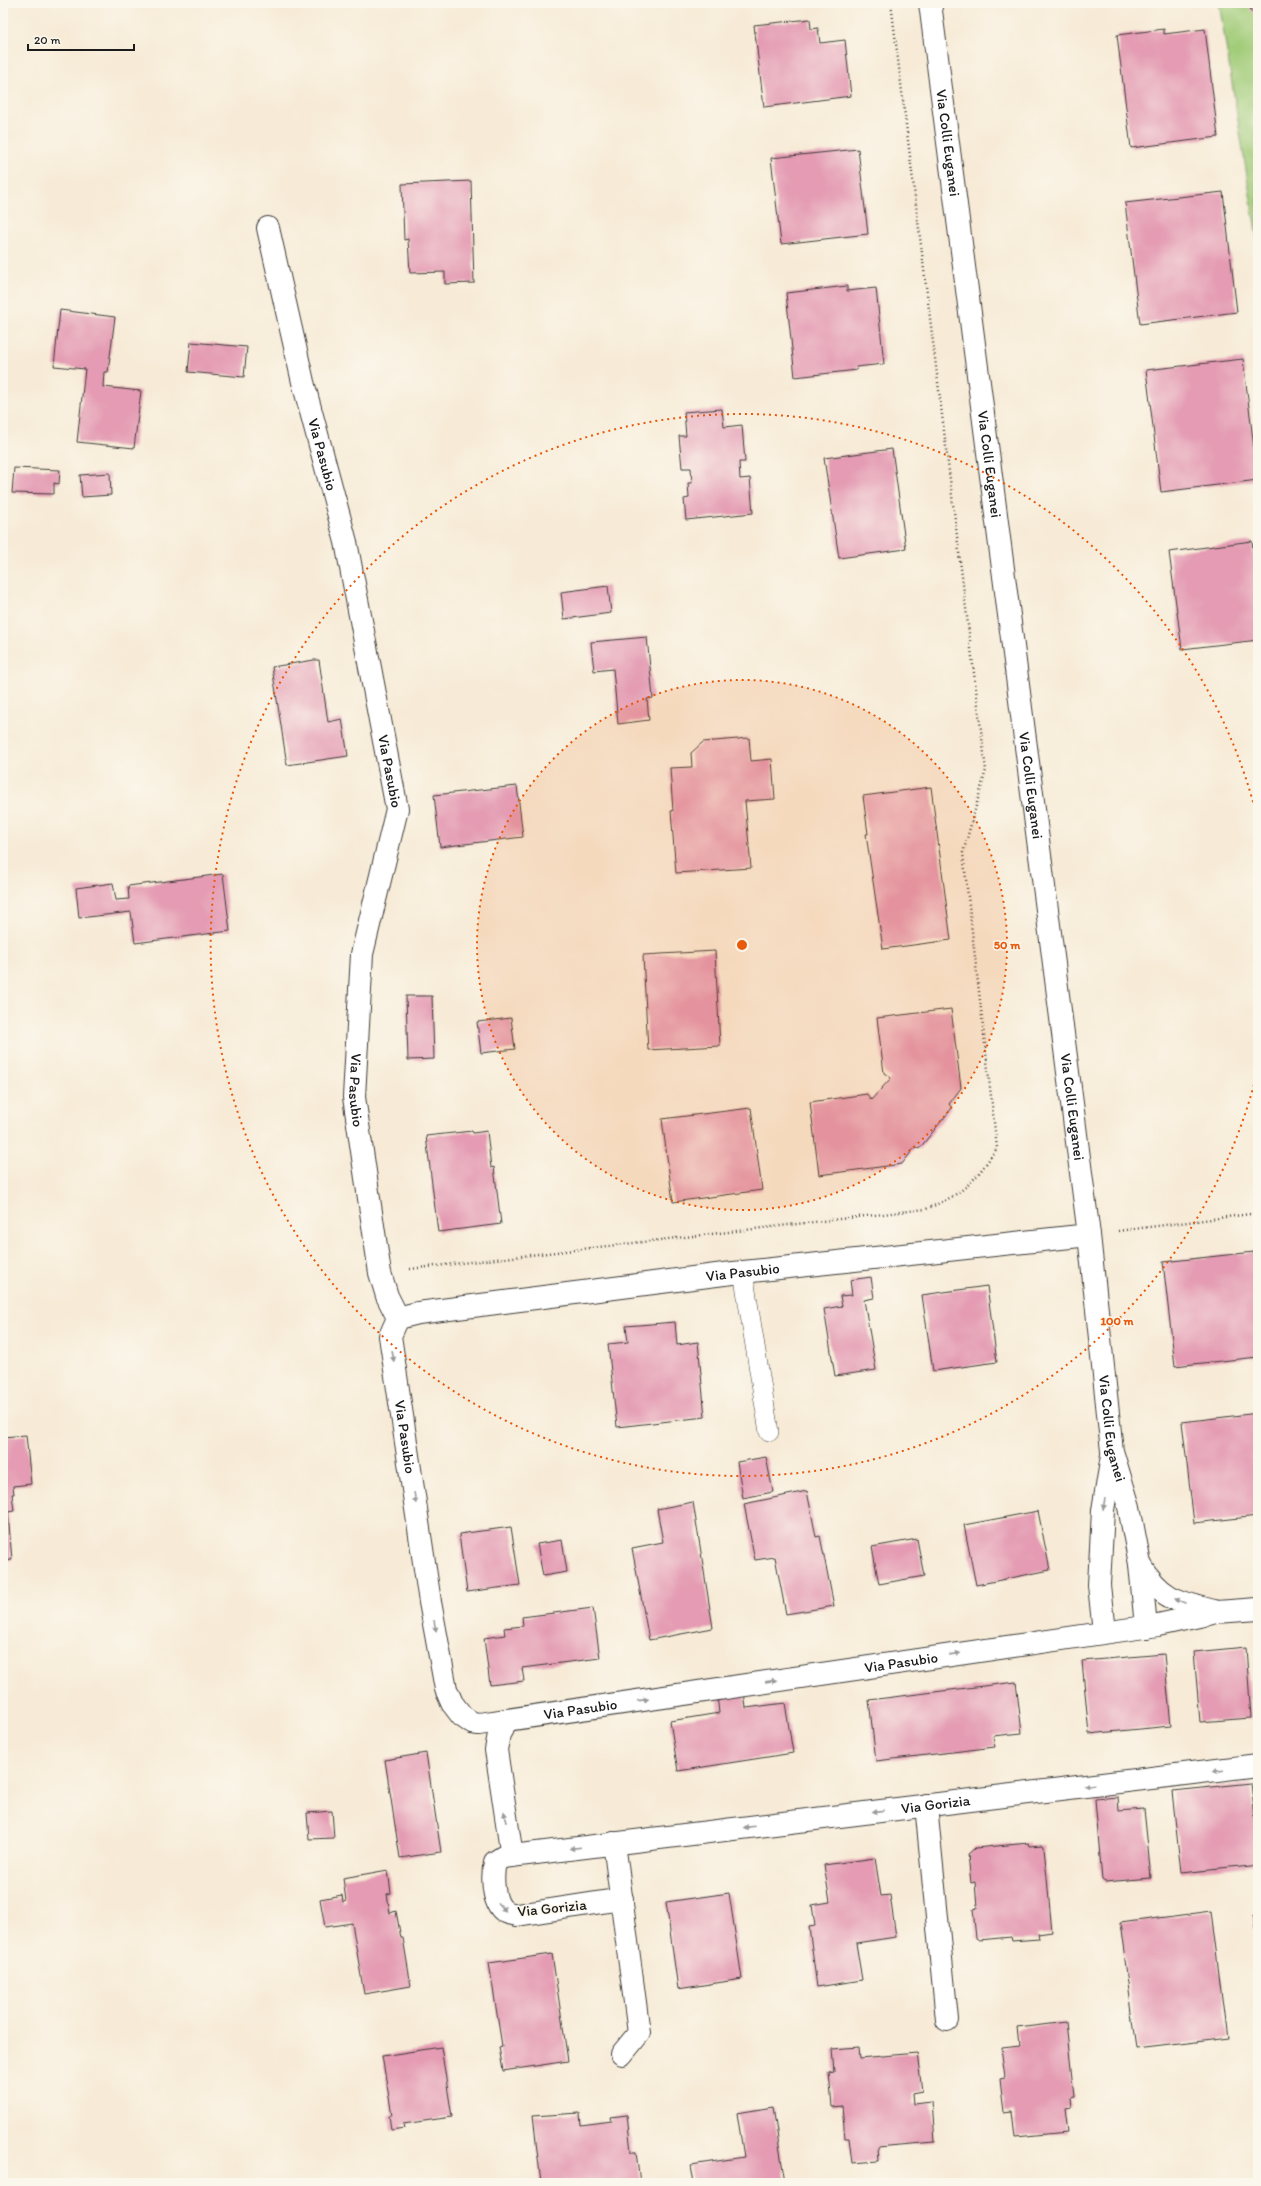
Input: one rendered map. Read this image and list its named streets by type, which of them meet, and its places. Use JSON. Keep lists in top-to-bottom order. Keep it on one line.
{"streets":{"street":["Via Colli Euganei","Via Pasubio","Via Gorizia"]},"crossings":[["Via Colli Euganei","Via Pasubio"]],"scale_bar":"20 m","rings":["50 m","100 m"]}
